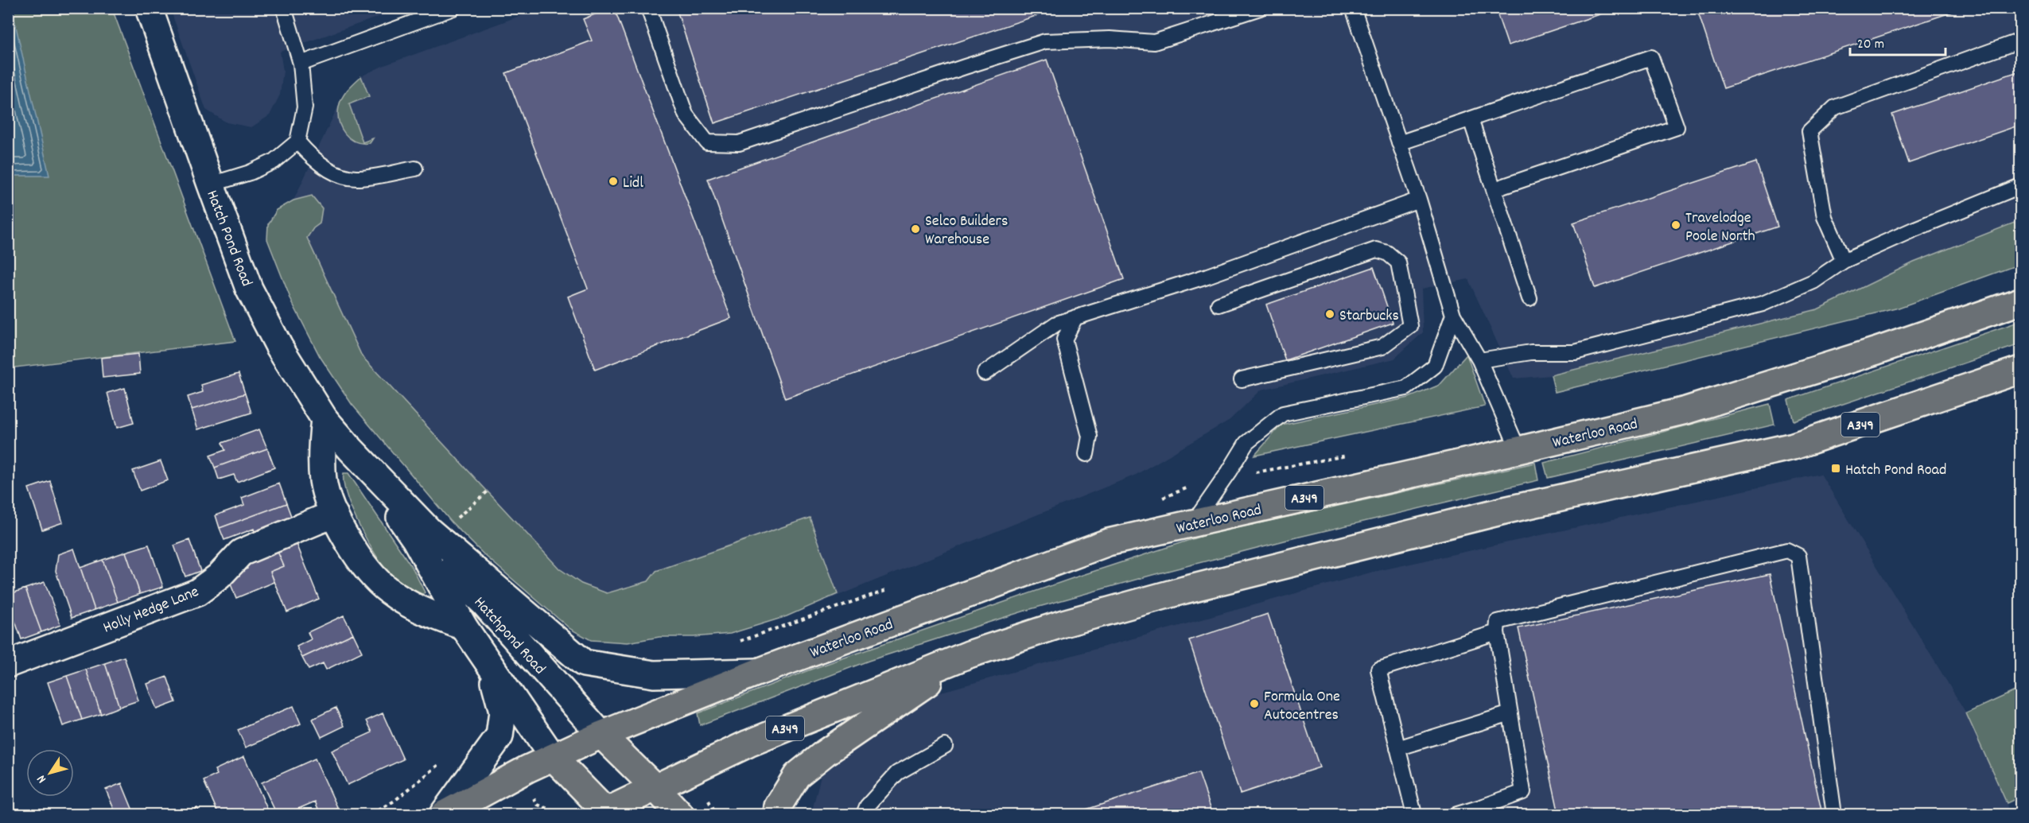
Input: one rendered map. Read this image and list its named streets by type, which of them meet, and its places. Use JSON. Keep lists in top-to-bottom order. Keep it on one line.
{"streets":{"main road":["A349","Waterloo Road"],"street":["Hatch Pond Road","Holly Hedge Lane","Hatchpond Road"]},"crossings":[["Hatch Pond Road","Hatchpond Road"],["A349","Waterloo Road"],["A349","Hatchpond Road"],["Waterloo Road","Hatchpond Road"]],"places":{"other":["Lidl","Travelodge Poole North","Selco Builders Warehouse","Starbucks","Formula One Autocentres"],"transit":["Hatch Pond Road"]},"scale_bar":"20 m","north":"bottom left"}
